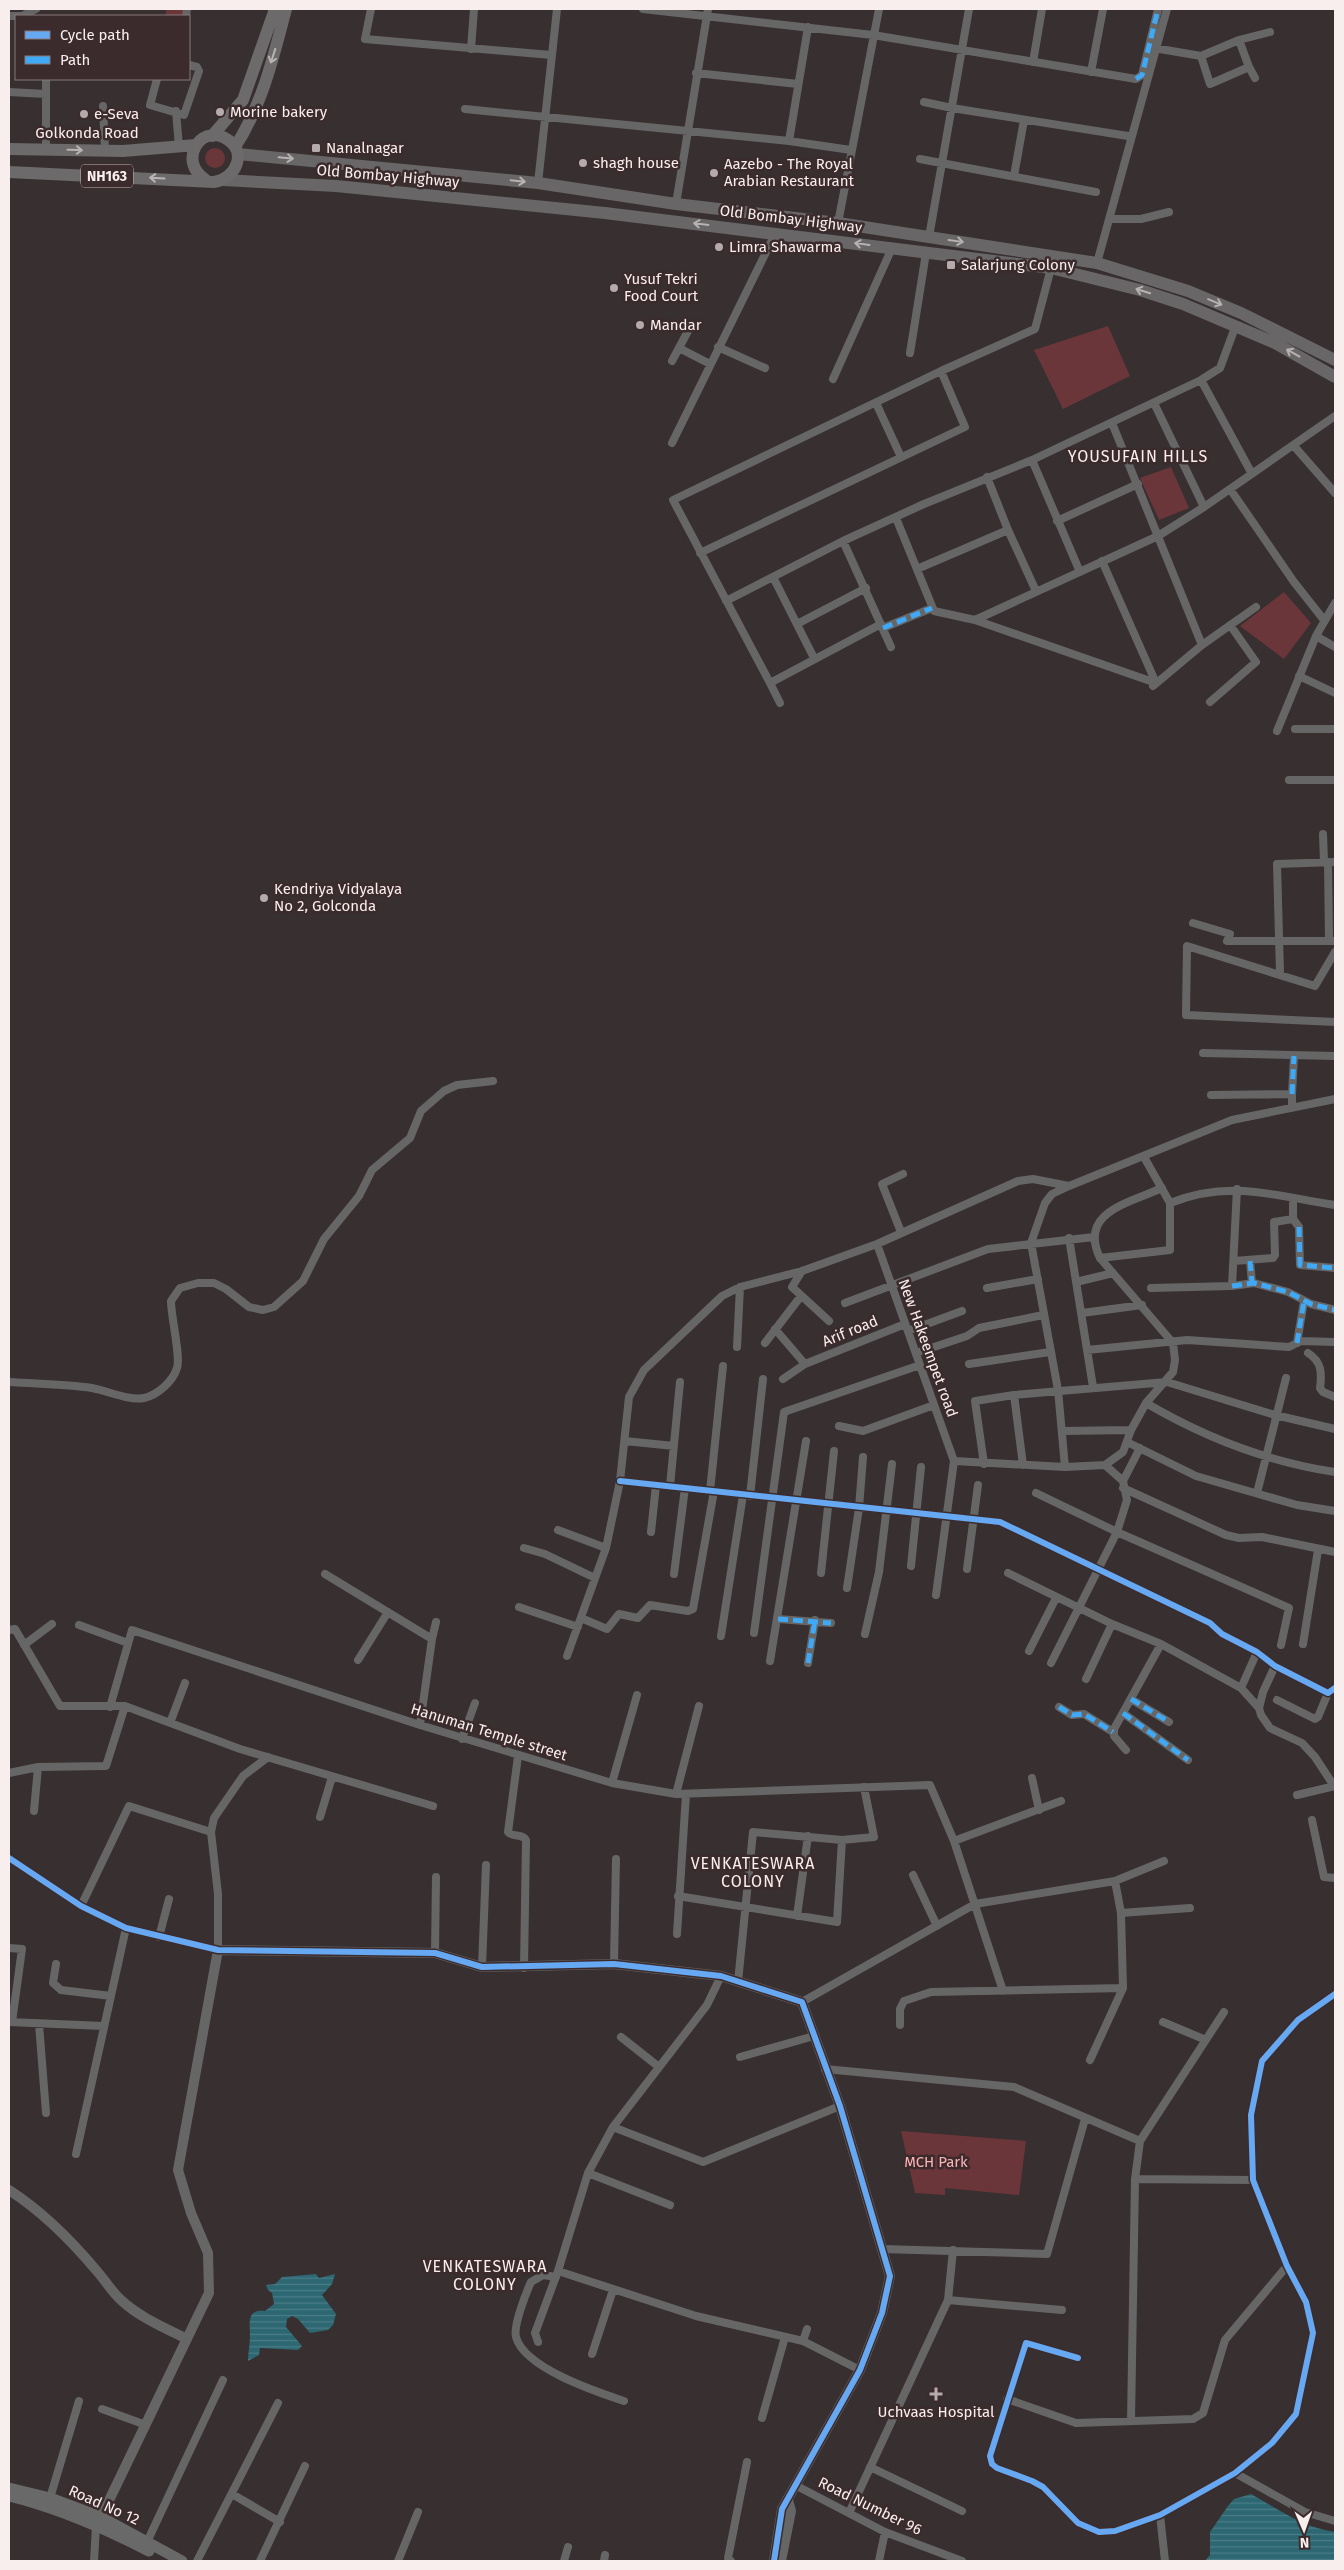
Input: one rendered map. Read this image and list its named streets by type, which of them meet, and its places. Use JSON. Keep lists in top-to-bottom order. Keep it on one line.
{"streets":{"highway":["Golkonda Road","NH163"],"main road":["Old Bombay Highway","Road No 12"],"street":["Arif road","New Hakeempet road","Hanuman Temple street","Road Number 96"]},"crossings":[["Golkonda Road","NH163"],["Golkonda Road","Old Bombay Highway"],["NH163","Old Bombay Highway"],["Arif road","New Hakeempet road"]],"districts":["YOUSUFAIN HILLS","VENKATESWARA COLONY","VENKATESWARA COLONY"],"parks":["MCH Park"],"places":{"other":["Morine bakery","e-Seva","shagh house","Aazebo - The Royal Arabian Restaurant","Limra Shawarma","Yusuf Tekri Food Court","Mandar","Kendriya Vidyalaya No 2, Golconda"],"transit":["Nanalnagar","Salarjung Colony"],"health":["Uchvaas Hospital"]},"legend":["Cycle path","Path"],"north":"bottom"}
